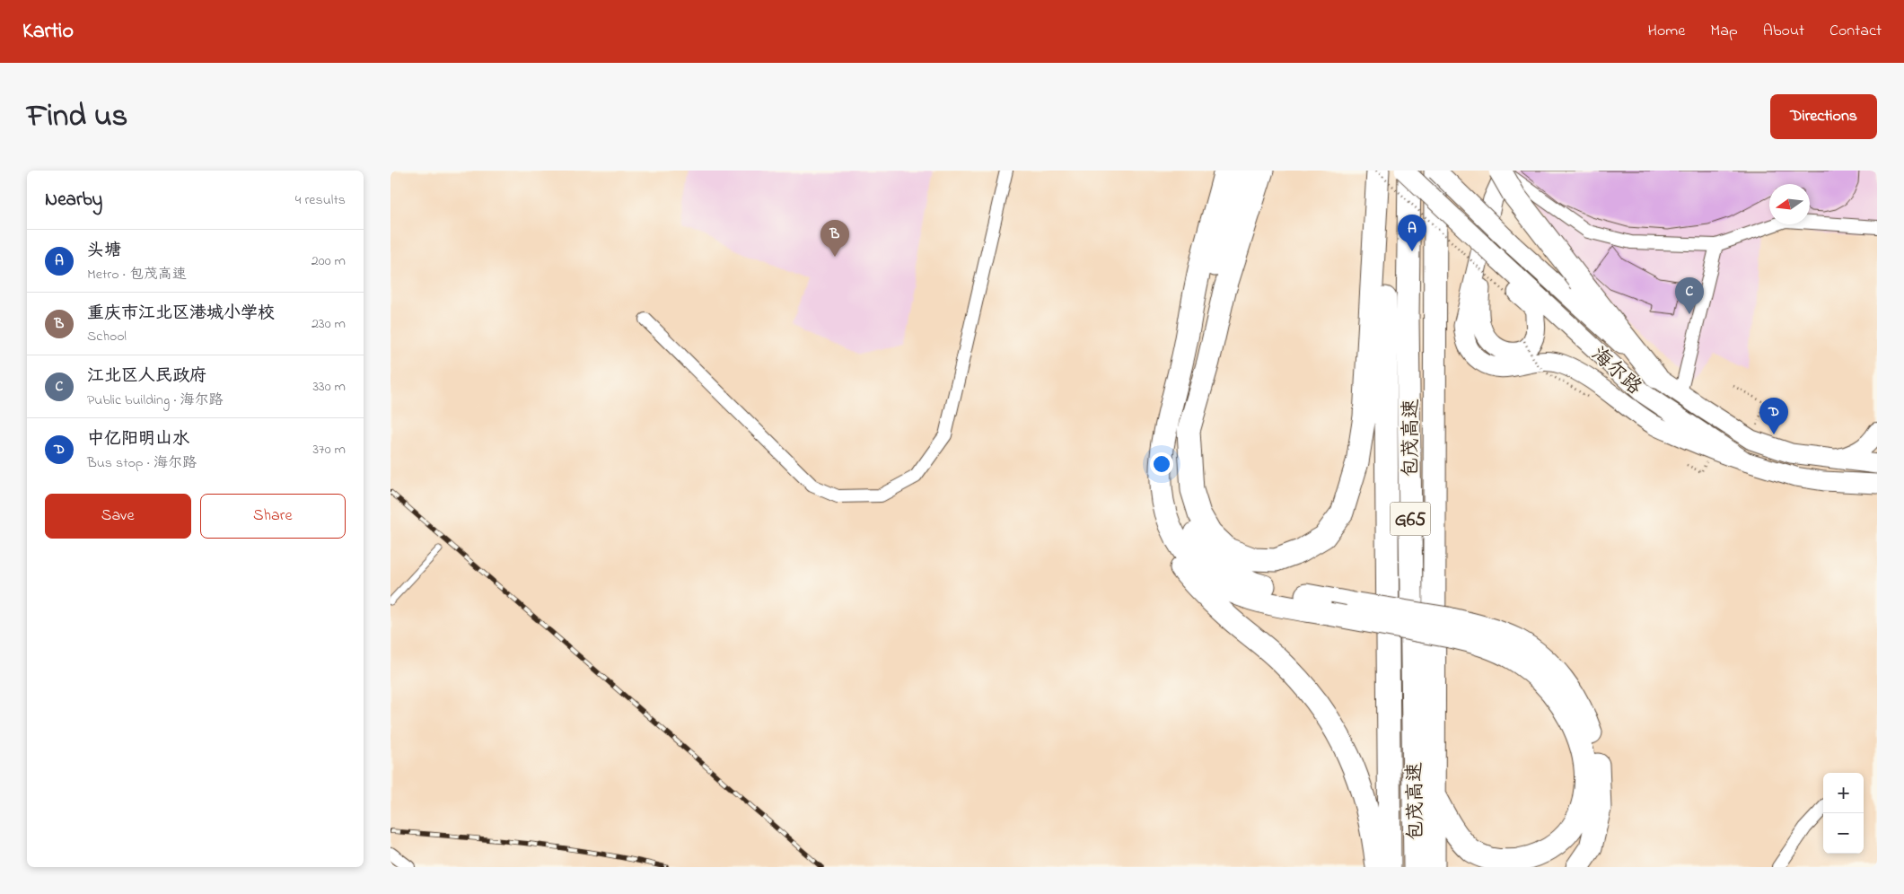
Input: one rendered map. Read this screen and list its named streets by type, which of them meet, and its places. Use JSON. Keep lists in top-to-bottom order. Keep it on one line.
{"streets":{"highway":["包茂高速","G65"],"main road":["海尔路"]},"north":"left","page":{"header":"Kartio","nav":["Home","Map","About","Contact"],"title":"Find us","buttons":["Directions",["Save","Share"]],"heading":["Nearby","4 results"],"pins":["A","B","C","D"],"list":[{"mark":"A","name":"头塘","note":"Metro · 包茂高速","value":"200 m"},{"mark":"B","name":"重庆市江北区港城小学校","note":"School","value":"230 m"},{"mark":"C","name":"江北区人民政府","note":"Public building · 海尔路","value":"330 m"},{"mark":"D","name":"中亿阳明山水","note":"Bus stop · 海尔路","value":"370 m"}],"map_buttons":["+","−"]}}
